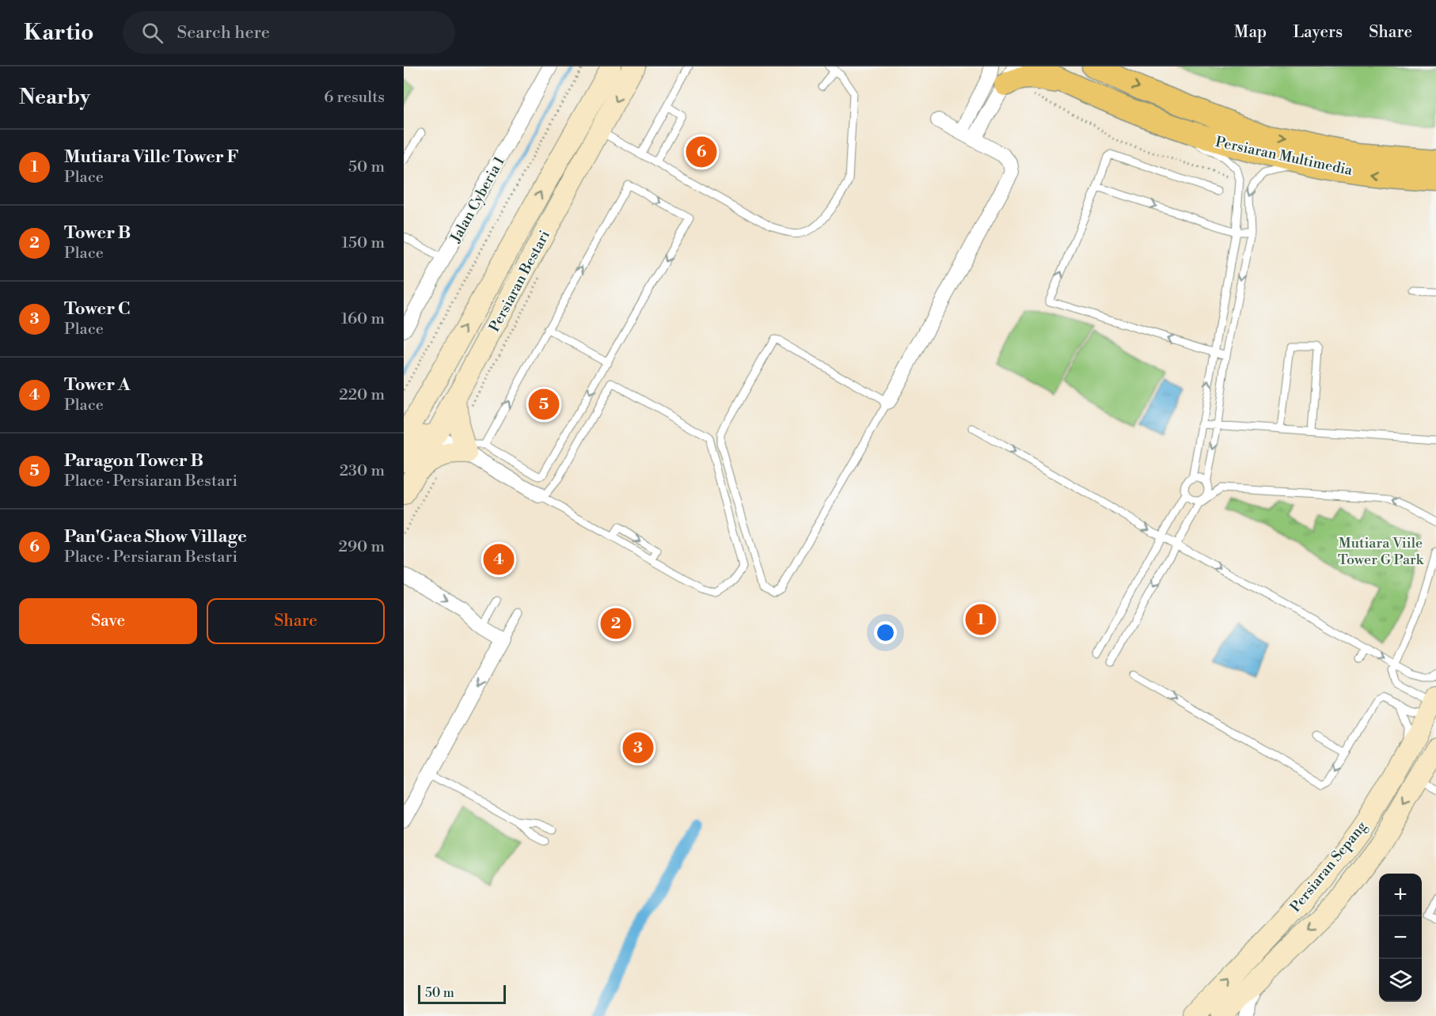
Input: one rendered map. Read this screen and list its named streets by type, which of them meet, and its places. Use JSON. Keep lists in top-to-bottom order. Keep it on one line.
{"streets":{"main road":["Persiaran Multimedia","Persiaran Bestari","Persiaran Sepang"],"street":["Jalan Cyberia 1"]},"parks":["Mutiara Viile Tower G Park"],"scale_bar":"50 m","page":{"header":"Kartio","search":"Search here","nav":["Map","Layers","Share"],"heading":["Nearby","6 results"],"list":[{"mark":"1","name":"Mutiara Ville Tower F","note":"Place","value":"50 m"},{"mark":"2","name":"Tower B","note":"Place","value":"150 m"},{"mark":"3","name":"Tower C","note":"Place","value":"160 m"},{"mark":"4","name":"Tower A","note":"Place","value":"220 m"},{"mark":"5","name":"Paragon Tower B","note":"Place · Persiaran Bestari","value":"230 m"},{"mark":"6","name":"Pan'Gaea Show Village","note":"Place · Persiaran Bestari","value":"290 m"}],"pins":["6","5","4","1","2","3"],"buttons":["Save","Share"],"map_buttons":["+","−"],"scale":"50 m"}}
